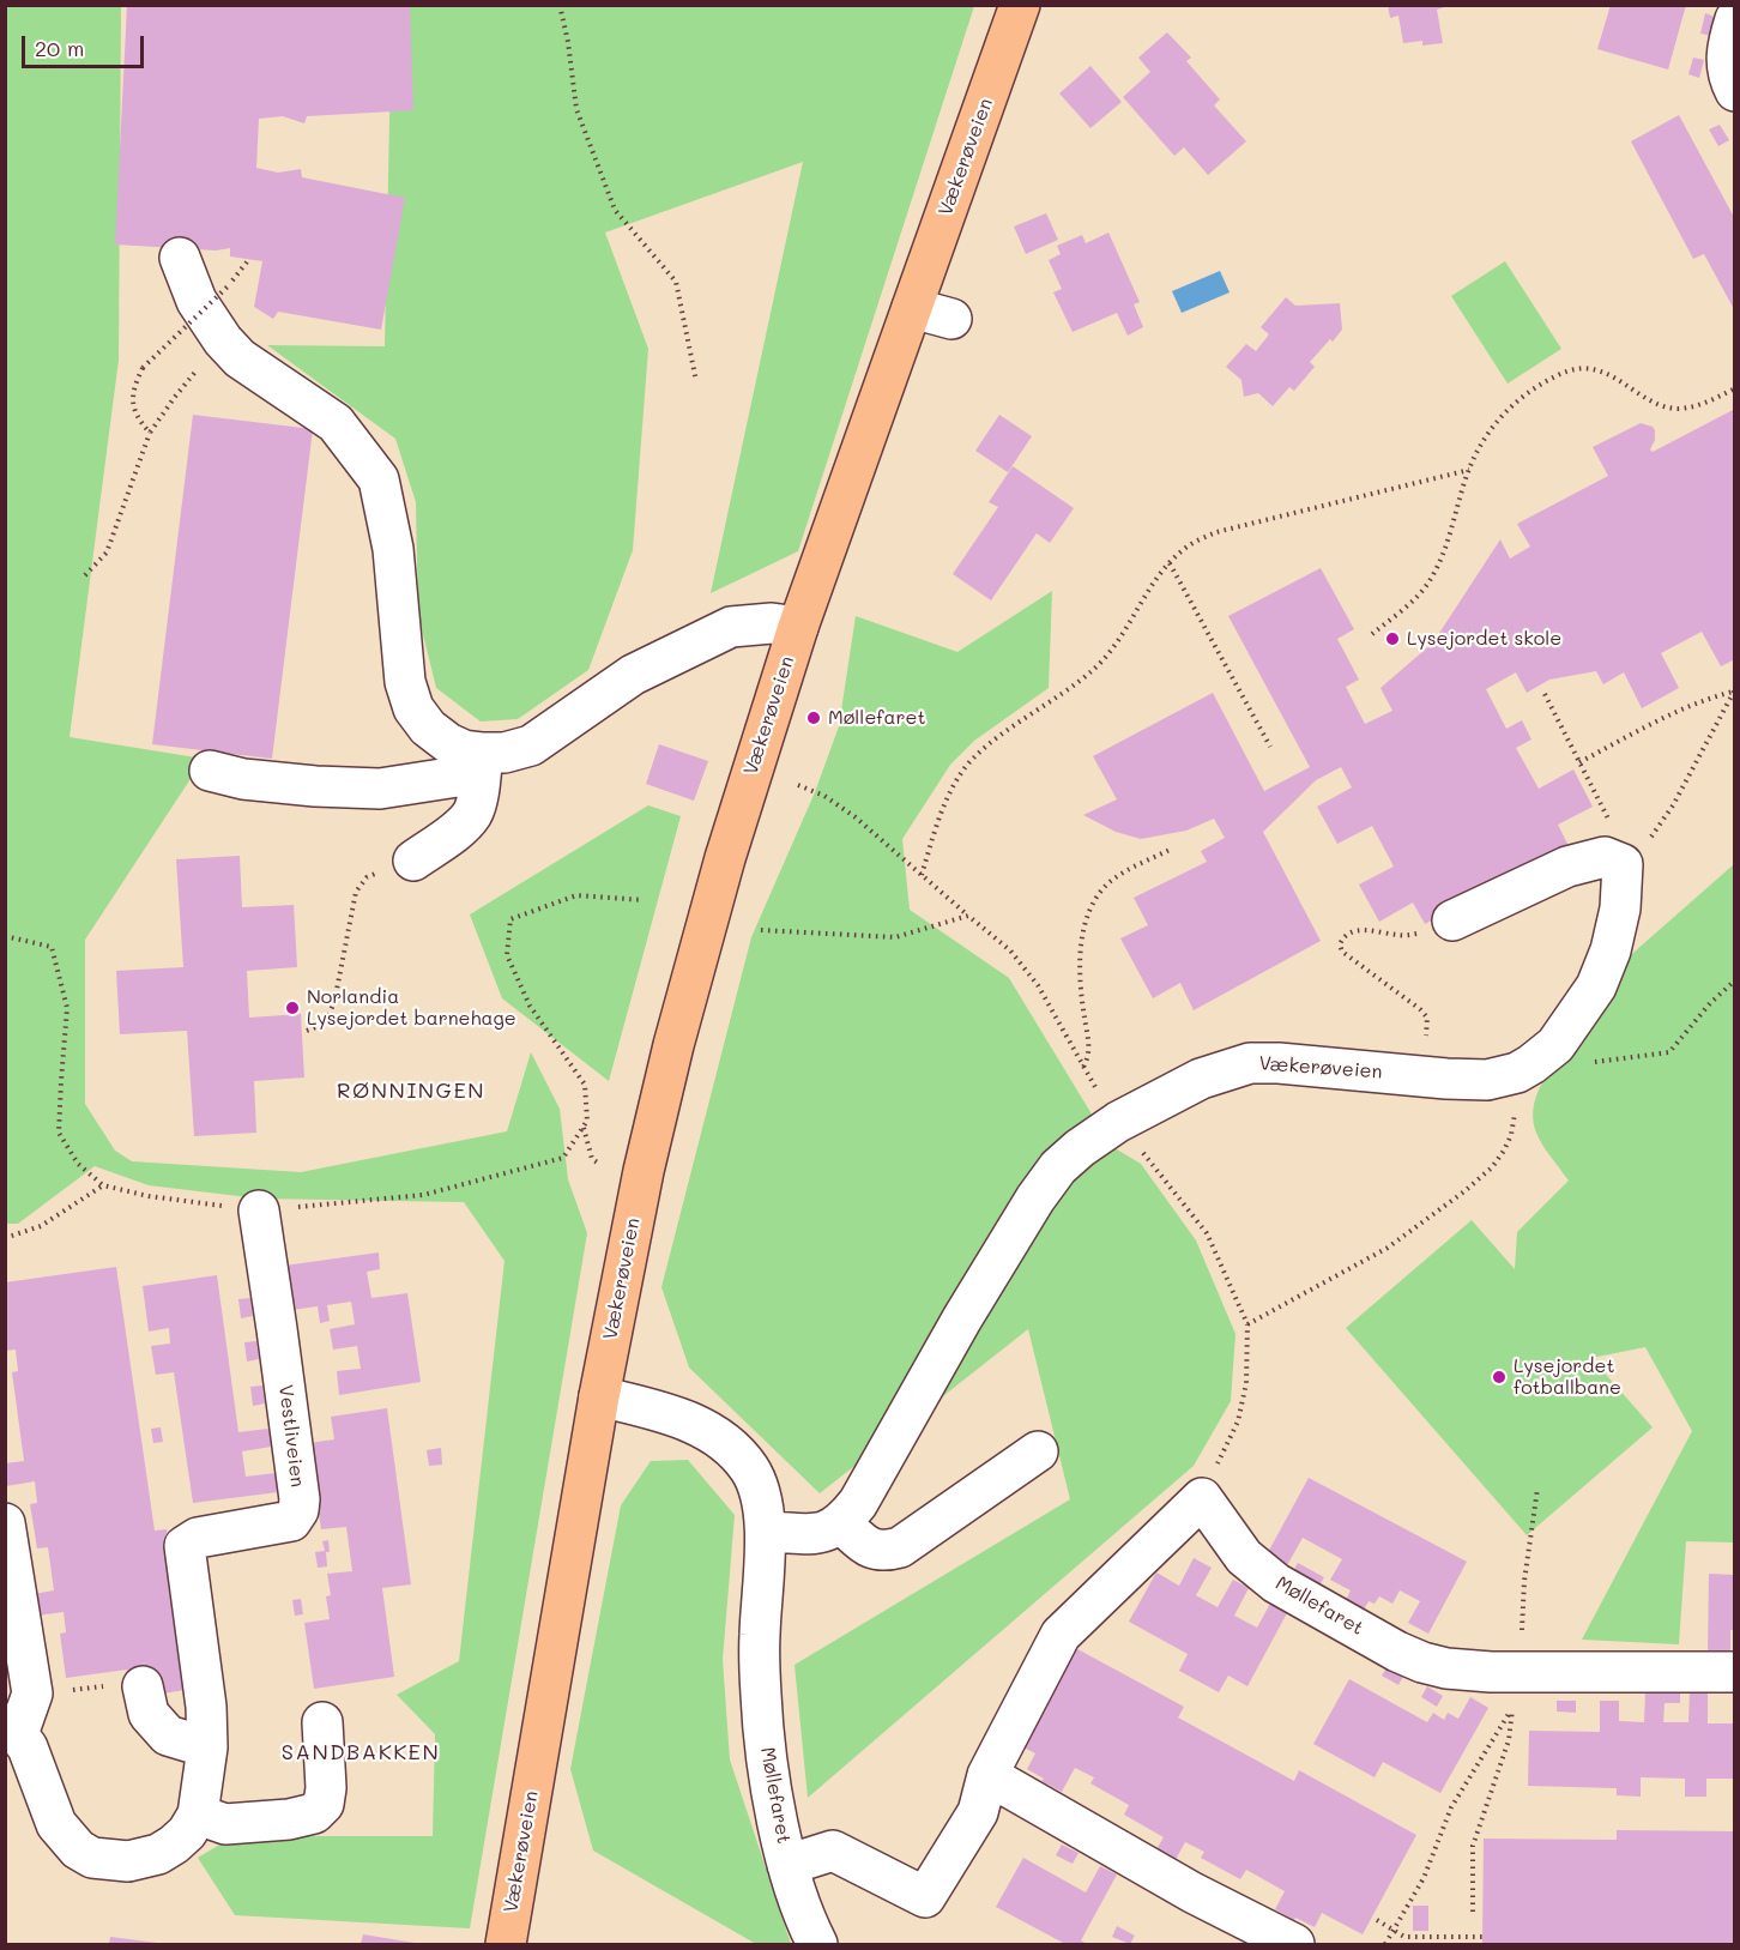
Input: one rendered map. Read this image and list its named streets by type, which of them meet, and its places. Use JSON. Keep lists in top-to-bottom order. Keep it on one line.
{"streets":{"main road":["Vækerøveien"],"street":["Vestliveien","Møllefaret"]},"crossings":[["Vækerøveien","Møllefaret"]],"districts":["RØNNINGEN","SANDBAKKEN"],"places":["Lysejordet skole","Møllefaret","Norlandia Lysejordet barnehage","Lysejordet fotballbane"],"scale_bar":"20 m"}
